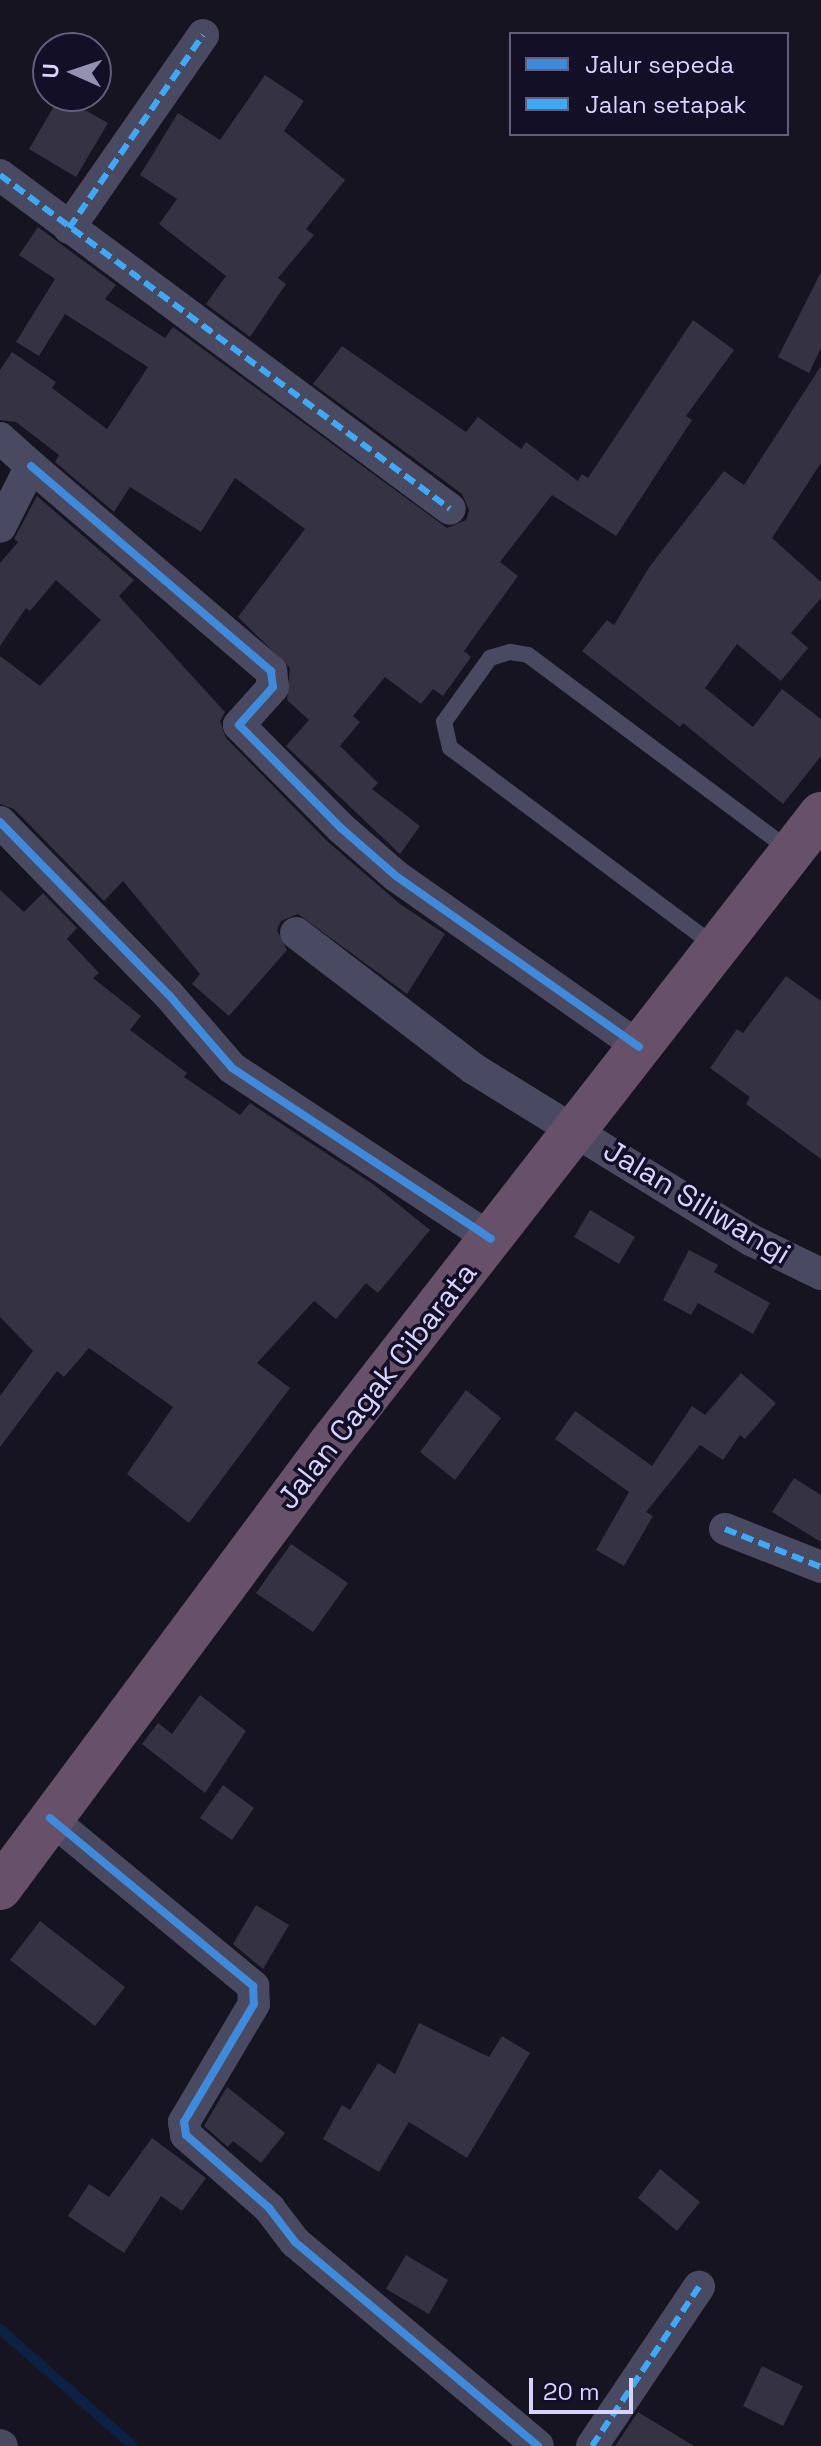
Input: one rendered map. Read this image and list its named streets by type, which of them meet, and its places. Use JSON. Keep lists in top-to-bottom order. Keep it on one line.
{"streets":{"highway":["Jalan Cagak Cibarata"],"street":["Jalan Siliwangi"]},"crossings":[["Jalan Siliwangi","Jalan Cagak Cibarata"]],"legend":["Jalur sepeda","Jalan setapak"],"scale_bar":"20 m","north":"left"}
